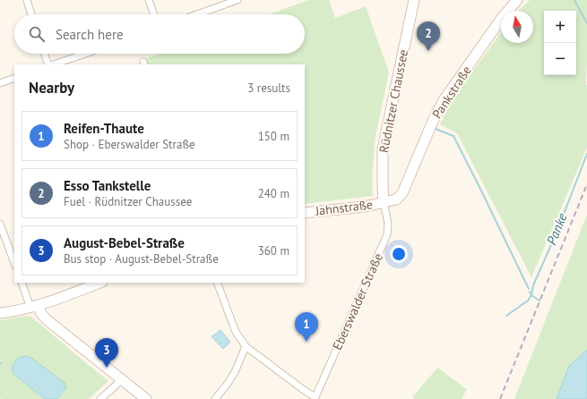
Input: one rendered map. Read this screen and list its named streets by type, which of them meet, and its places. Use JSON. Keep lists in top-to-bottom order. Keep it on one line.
{"streets":{"main road":["Pankstraße","Rüdnitzer Chaussee","Jahnstraße"],"street":["Eberswalder Straße"]},"crossings":[["Pankstraße","Rüdnitzer Chaussee"],["Pankstraße","Jahnstraße"],["Pankstraße","Eberswalder Straße"],["Rüdnitzer Chaussee","Jahnstraße"],["Rüdnitzer Chaussee","Eberswalder Straße"],["Jahnstraße","Eberswalder Straße"]],"water":["Panke"],"north":"top","page":{"map_buttons":["+","−"],"search":"Search here","pins":["2","1","3"],"heading":["Nearby","3 results"],"list":[{"mark":"1","name":"Reifen-Thaute","note":"Shop · Eberswalder Straße","value":"150 m"},{"mark":"2","name":"Esso Tankstelle","note":"Fuel · Rüdnitzer Chaussee","value":"240 m"},{"mark":"3","name":"August-Bebel-Straße","note":"Bus stop · August-Bebel-Straße","value":"360 m"}]}}
